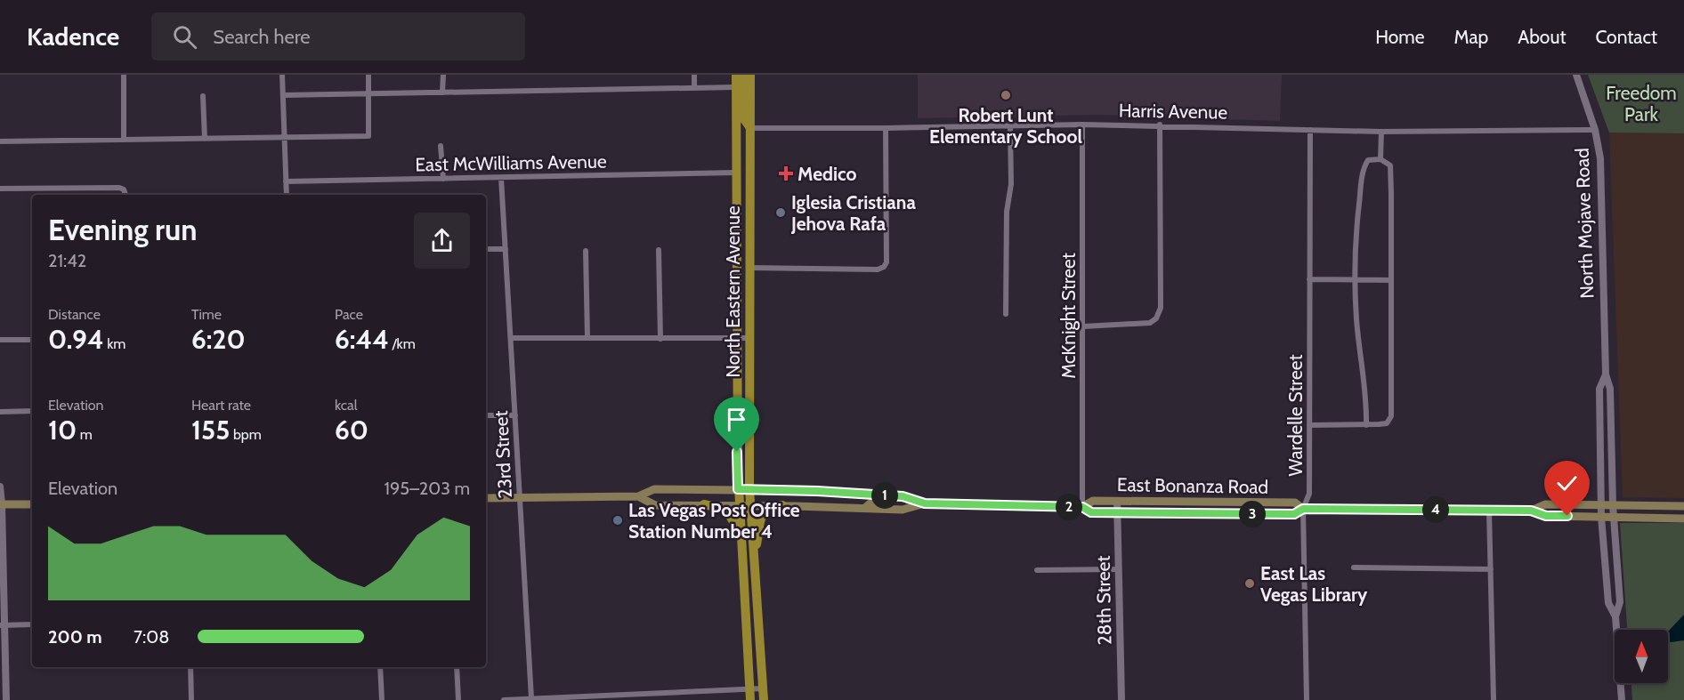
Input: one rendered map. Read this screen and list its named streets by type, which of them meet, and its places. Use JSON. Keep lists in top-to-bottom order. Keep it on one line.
{"streets":{"main road":["North Eastern Avenue","East Bonanza Road"],"street":["Harris Avenue","East McWilliams Avenue","North Mojave Road","McKnight Street","Wardelle Street","23rd Street","28th Street"]},"crossings":[["Harris Avenue","North Mojave Road"],["Harris Avenue","North Eastern Avenue"],["Harris Avenue","McKnight Street"],["Harris Avenue","Wardelle Street"],["East McWilliams Avenue","North Eastern Avenue"],["East McWilliams Avenue","23rd Street"],["North Mojave Road","East Bonanza Road"],["North Eastern Avenue","East Bonanza Road"],["McKnight Street","East Bonanza Road"],["Wardelle Street","East Bonanza Road"],["23rd Street","East Bonanza Road"],["East Bonanza Road","28th Street"]],"parks":["Freedom Park"],"places":{"other":["Robert Lunt Elementary School","Iglesia Cristiana Jehova Rafa","Las Vegas Post Office Station Number 4","East Las Vegas Library"],"health":["Medico"]},"north":"top","page":{"header":"Kadence","search":"Search here","nav":["Home","Map","About","Contact"],"heading":["Evening run","21:42"],"stats":[["Distance","0.94 km"],["Time","6:20"],["Pace","6:44 /km"],["Elevation","10 m"],["Heart rate","155 bpm"],["kcal","60"]],"chart":["Elevation","195–203 m"],"pins":["1","2","4","3"],"list":[{"name":"200 m","note":"7:08"}]}}
